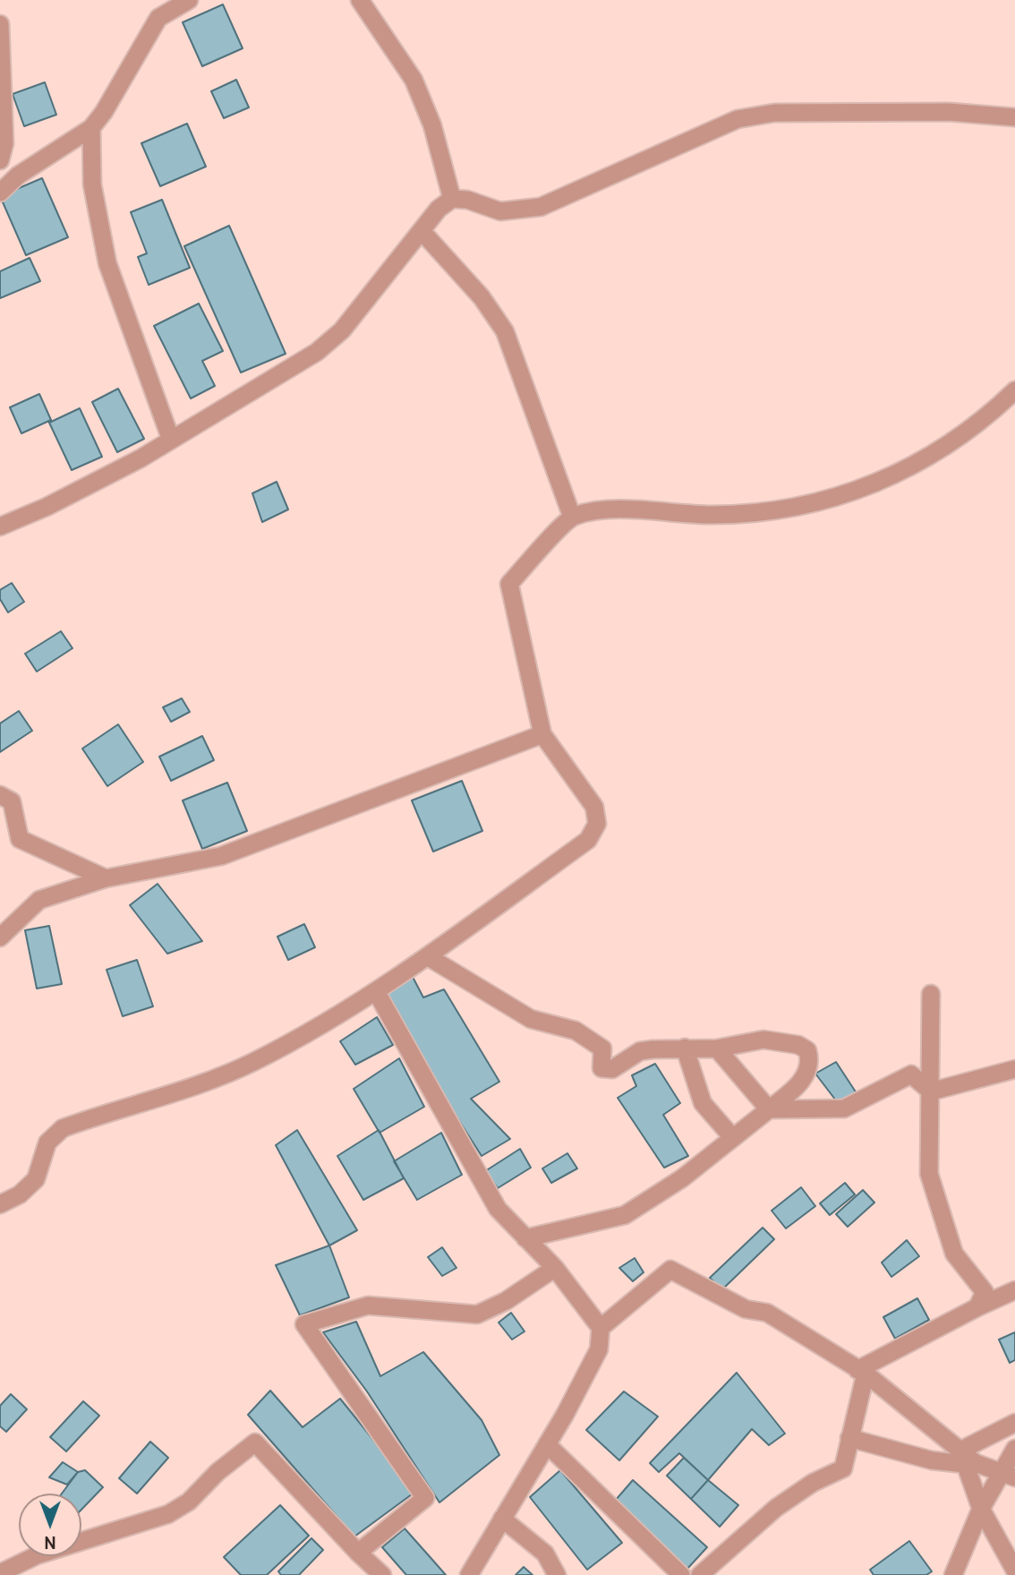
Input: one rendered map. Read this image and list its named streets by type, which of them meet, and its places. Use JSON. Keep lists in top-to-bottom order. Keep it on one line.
{"north":"bottom"}
